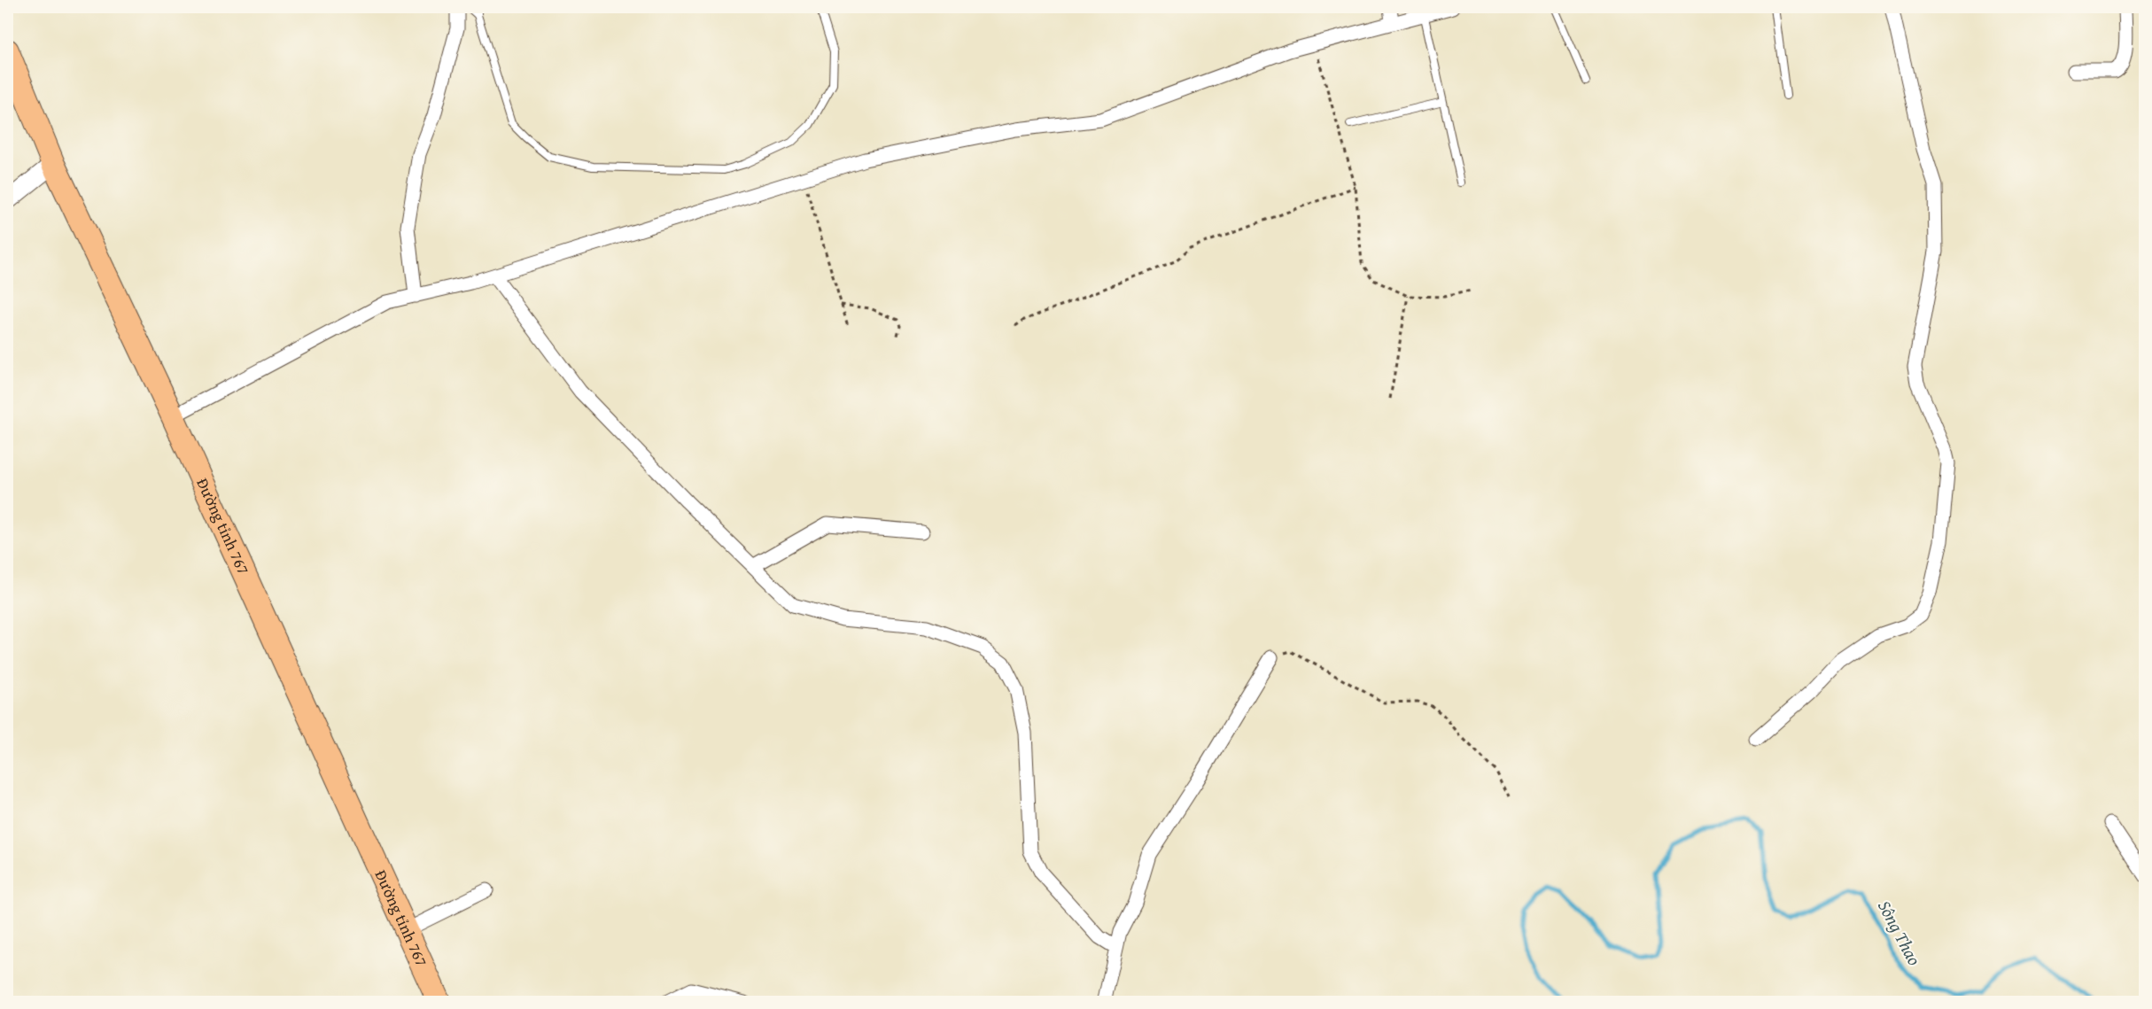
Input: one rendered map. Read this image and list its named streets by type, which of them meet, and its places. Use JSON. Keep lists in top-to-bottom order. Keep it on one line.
{"streets":{"main road":["Đường tỉnh 767"]},"water":["Sông Thao"]}
